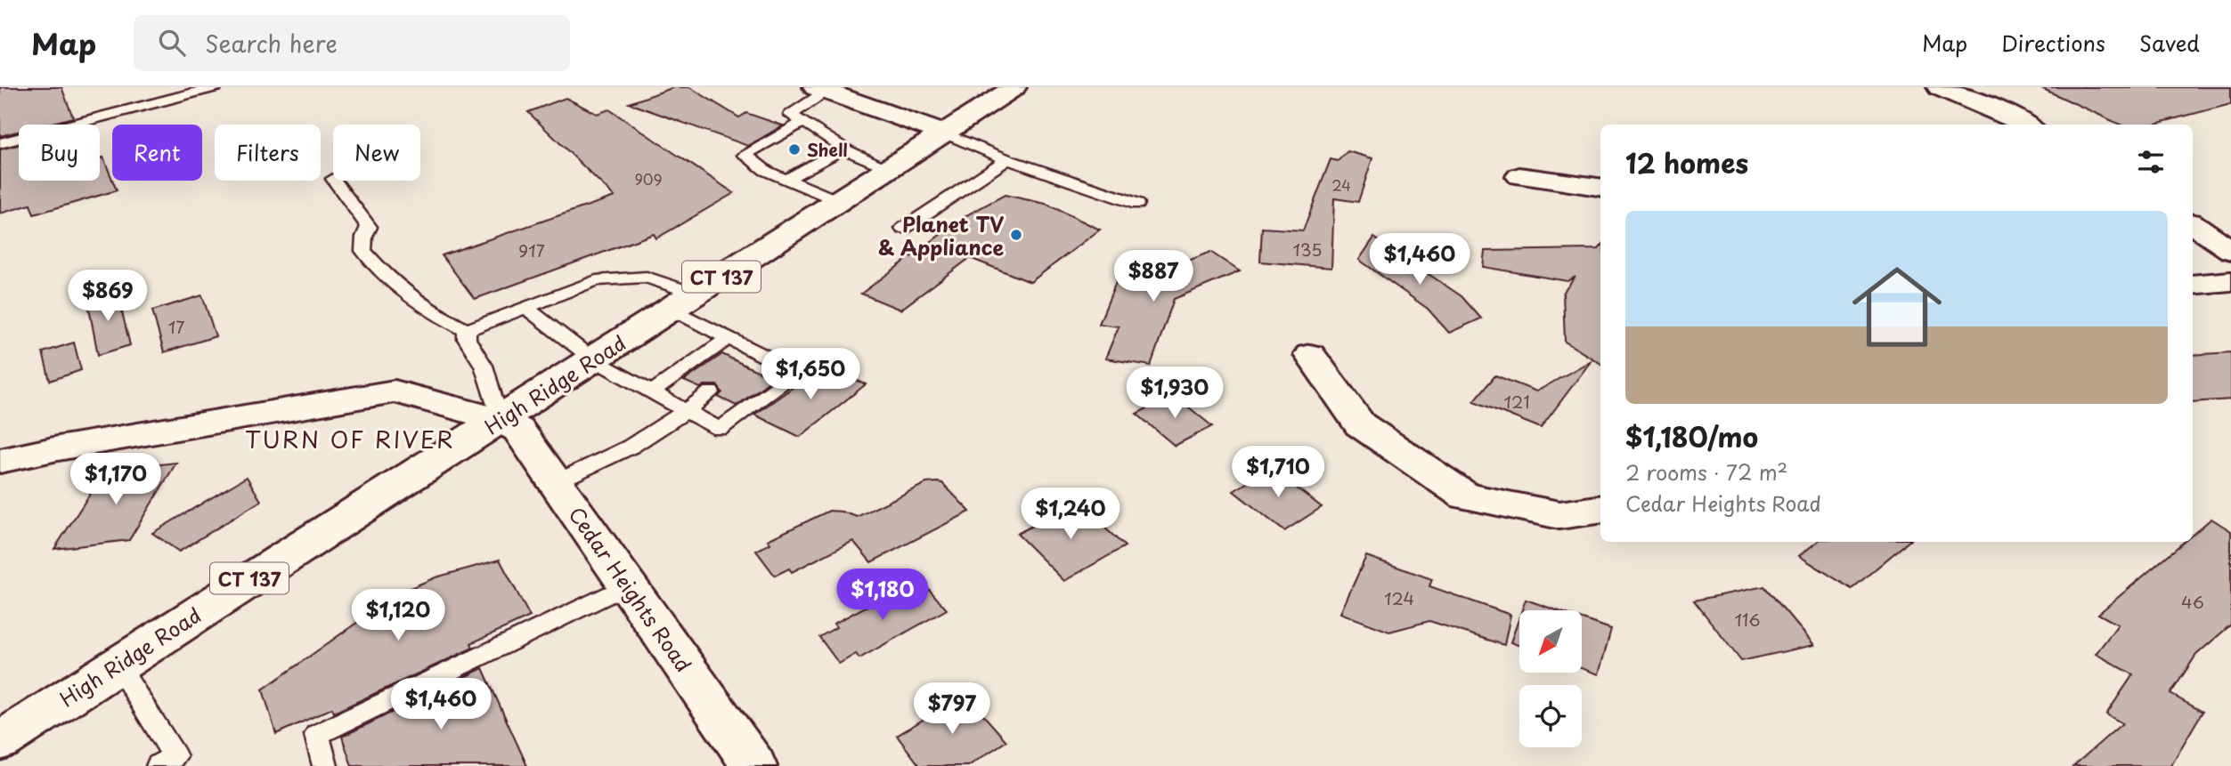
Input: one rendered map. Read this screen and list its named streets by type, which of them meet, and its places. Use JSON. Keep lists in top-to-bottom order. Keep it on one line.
{"streets":{"street":["CT 137","High Ridge Road","Cedar Heights Road"]},"crossings":[["High Ridge Road","Cedar Heights Road"]],"districts":["TURN OF RIVER"],"places":["Shell","Planet TV & Appliance"],"house_numbers":["909","24","135","917","17","121","124","46","116"],"north":"bottom left","page":{"header":"Map","search":"Search here","nav":["Map","Directions","Saved"],"chip":["Buy","Rent","Filters","New"],"heading":"12 homes","list":[{"name":"$1,180/mo","note":"2 rooms · 72 m² · Cedar Heights Road"}],"price":["$1,460","$887","$869","$1,650","$1,930","$1,710","$1,170","$1,240","$1,180","$1,120","$1,460","$797"]}}
